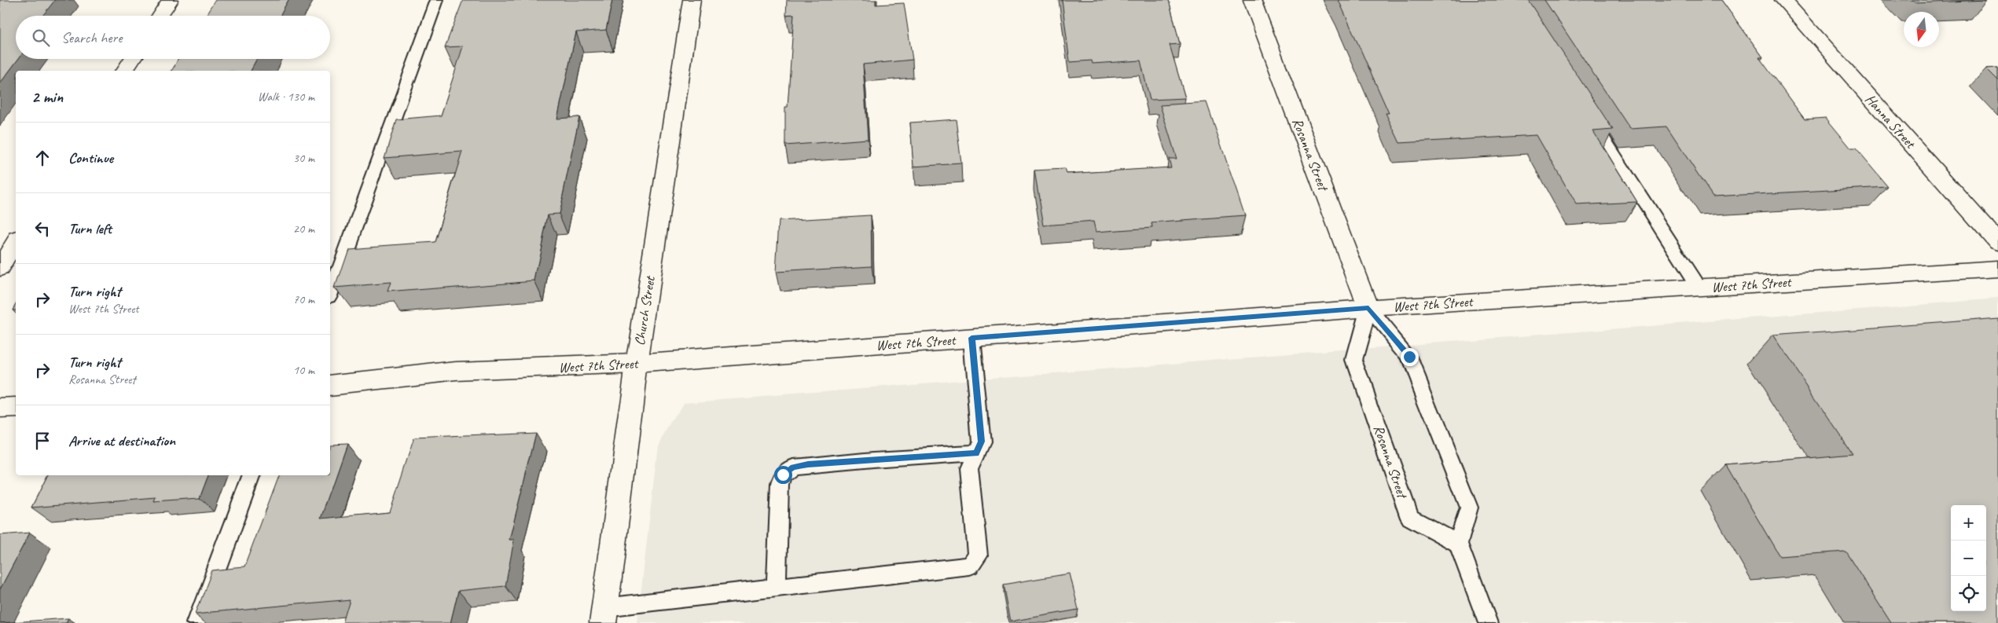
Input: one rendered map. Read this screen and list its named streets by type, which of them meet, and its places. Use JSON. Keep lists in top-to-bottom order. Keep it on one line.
{"streets":{"street":["Hanna Street","Rosanna Street","West 7th Street","Church Street"]},"crossings":[["Rosanna Street","West 7th Street"],["West 7th Street","Church Street"]],"north":"bottom","page":{"search":"Search here","heading":["2 min","Walk · 130 m"],"list":[["Continue","30 m"],["Turn left","20 m"],["Turn right","West 7th Street","70 m"],["Turn right","Rosanna Street","10 m"],"Arrive at destination"],"map_buttons":["+","−"]}}
